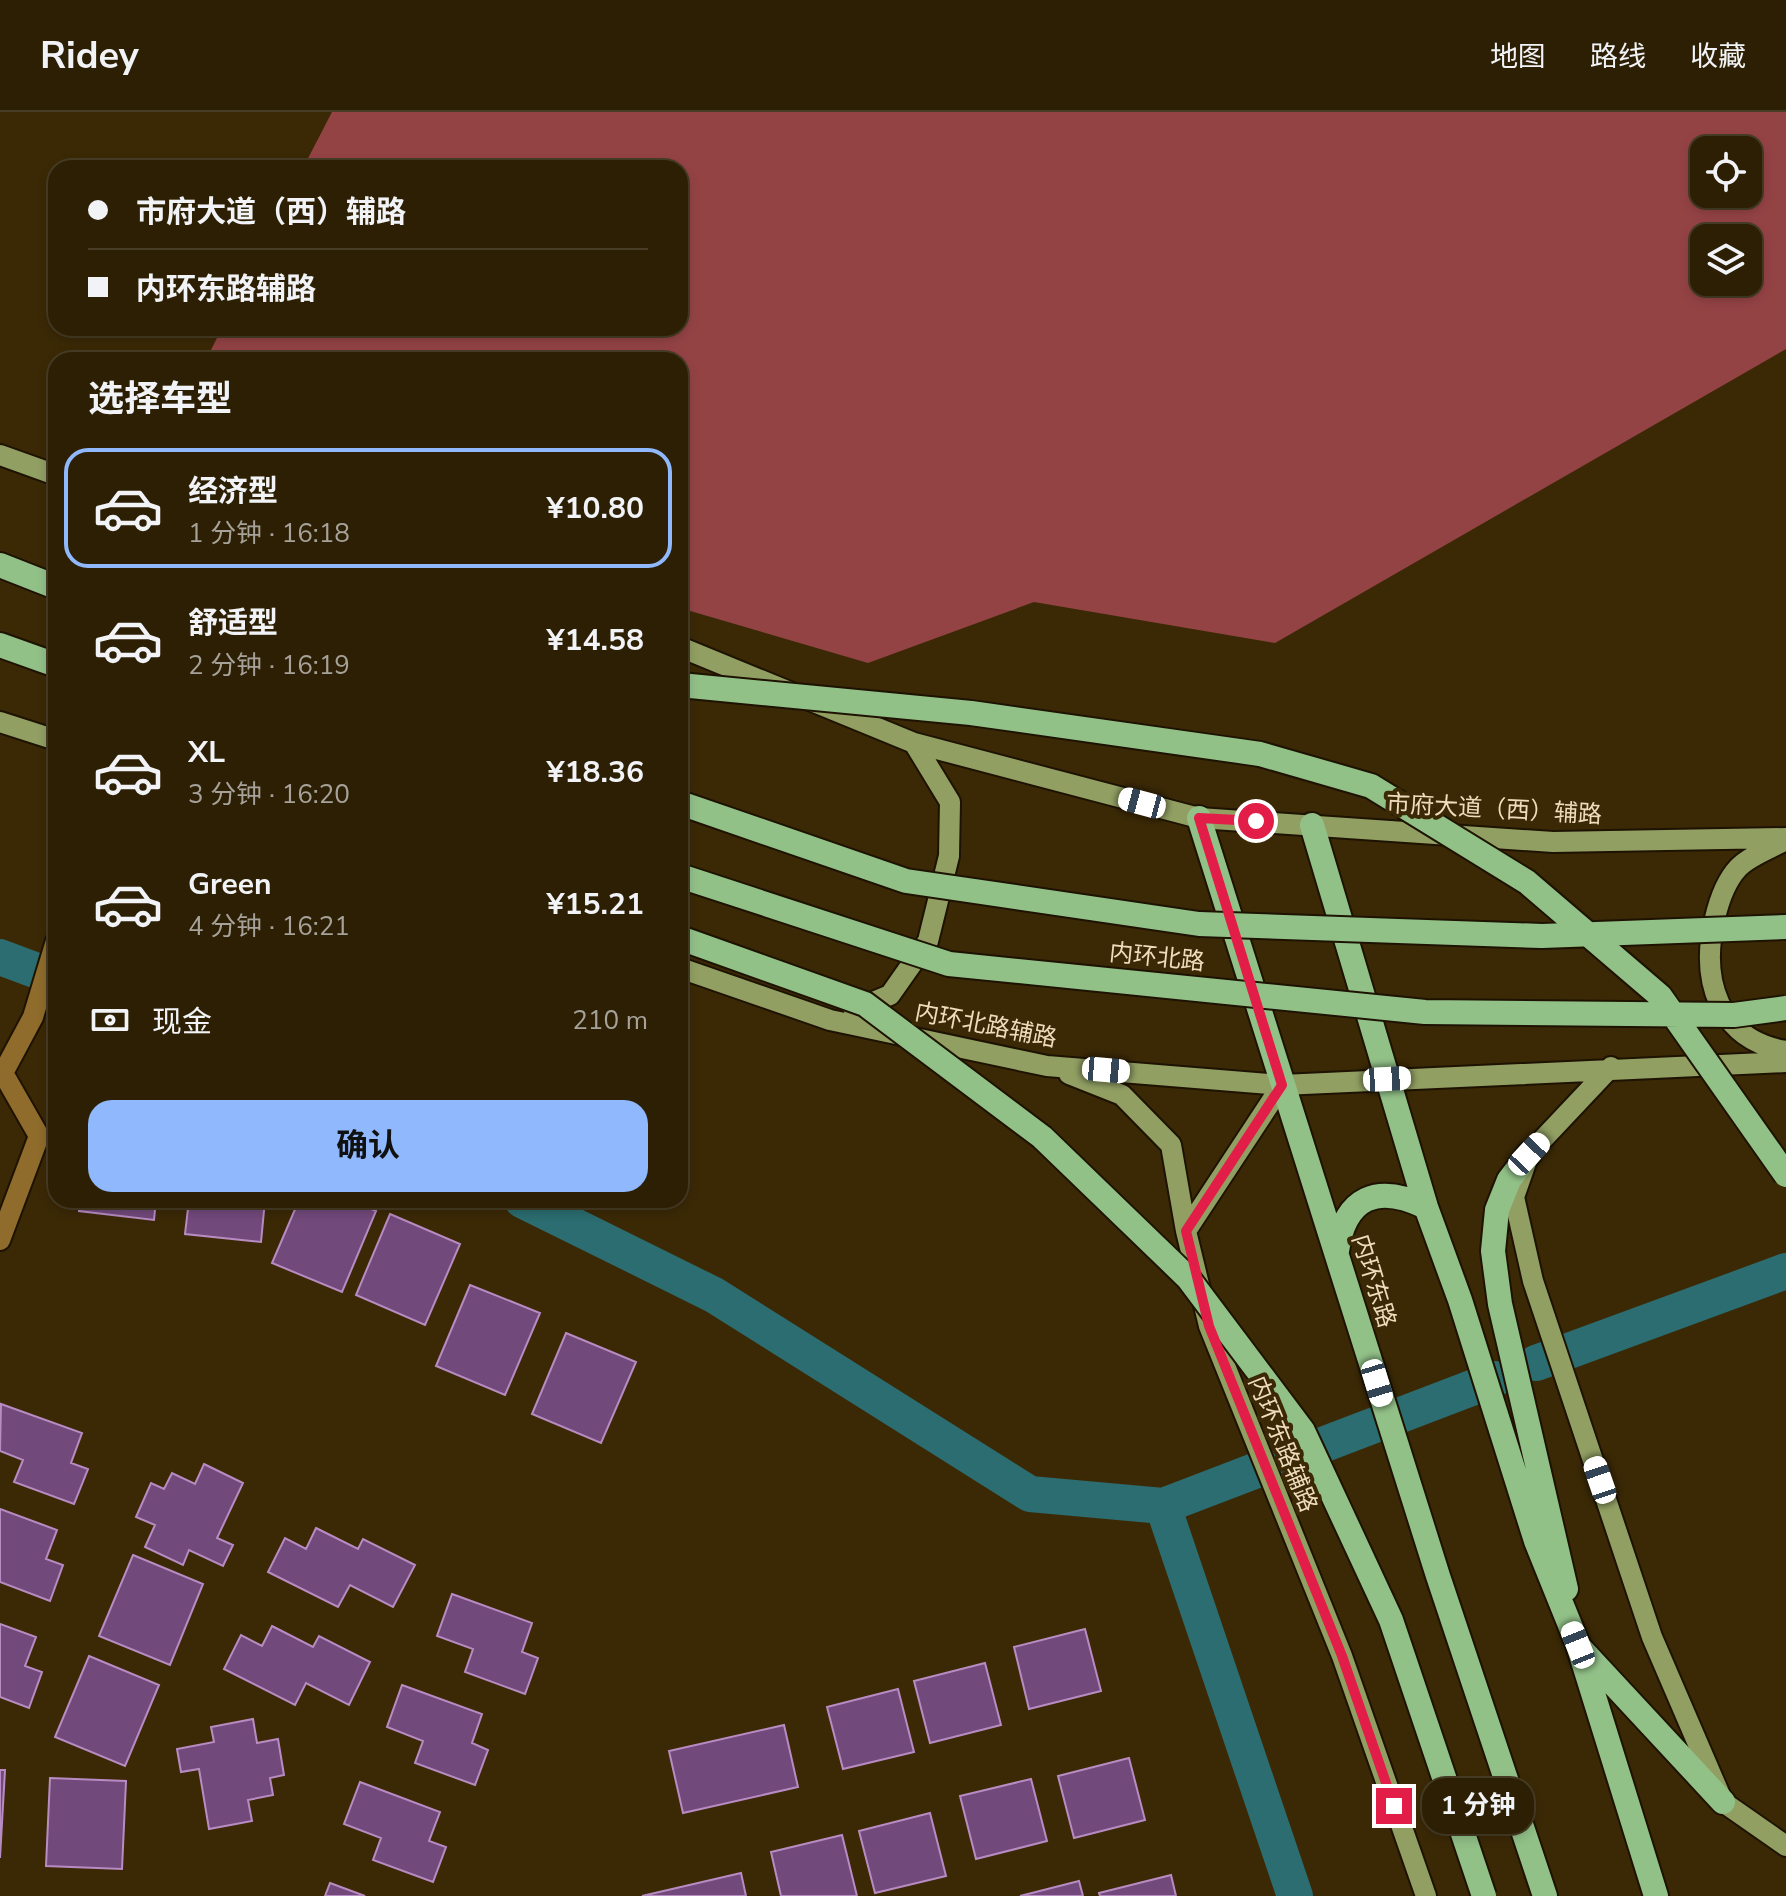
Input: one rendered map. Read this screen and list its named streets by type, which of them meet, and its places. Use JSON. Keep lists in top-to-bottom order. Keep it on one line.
{"streets":{"highway":["内环北路","内环东路"],"main road":["市府大道（西）辅路","内环北路辅路","内环东路辅路"]},"crossings":[["市府大道（西）辅路","内环东路"],["内环北路辅路","内环东路"],["内环北路辅路","内环东路辅路"]],"page":{"header":"Ridey","nav":["地图","路线","收藏"],"banner":["市府大道（西）辅路","内环东路辅路"],"heading":"选择车型","list":[{"name":"经济型","note":"1 分钟 · 16:18","value":"¥10.80"},{"name":"舒适型","note":"2 分钟 · 16:19","value":"¥14.58"},{"name":"XL","note":"3 分钟 · 16:20","value":"¥18.36"},{"name":"Green","note":"4 分钟 · 16:21","value":"¥15.21"}],"pay":["现金","210 m"],"buttons":"确认","bubble":"1 分钟"}}
